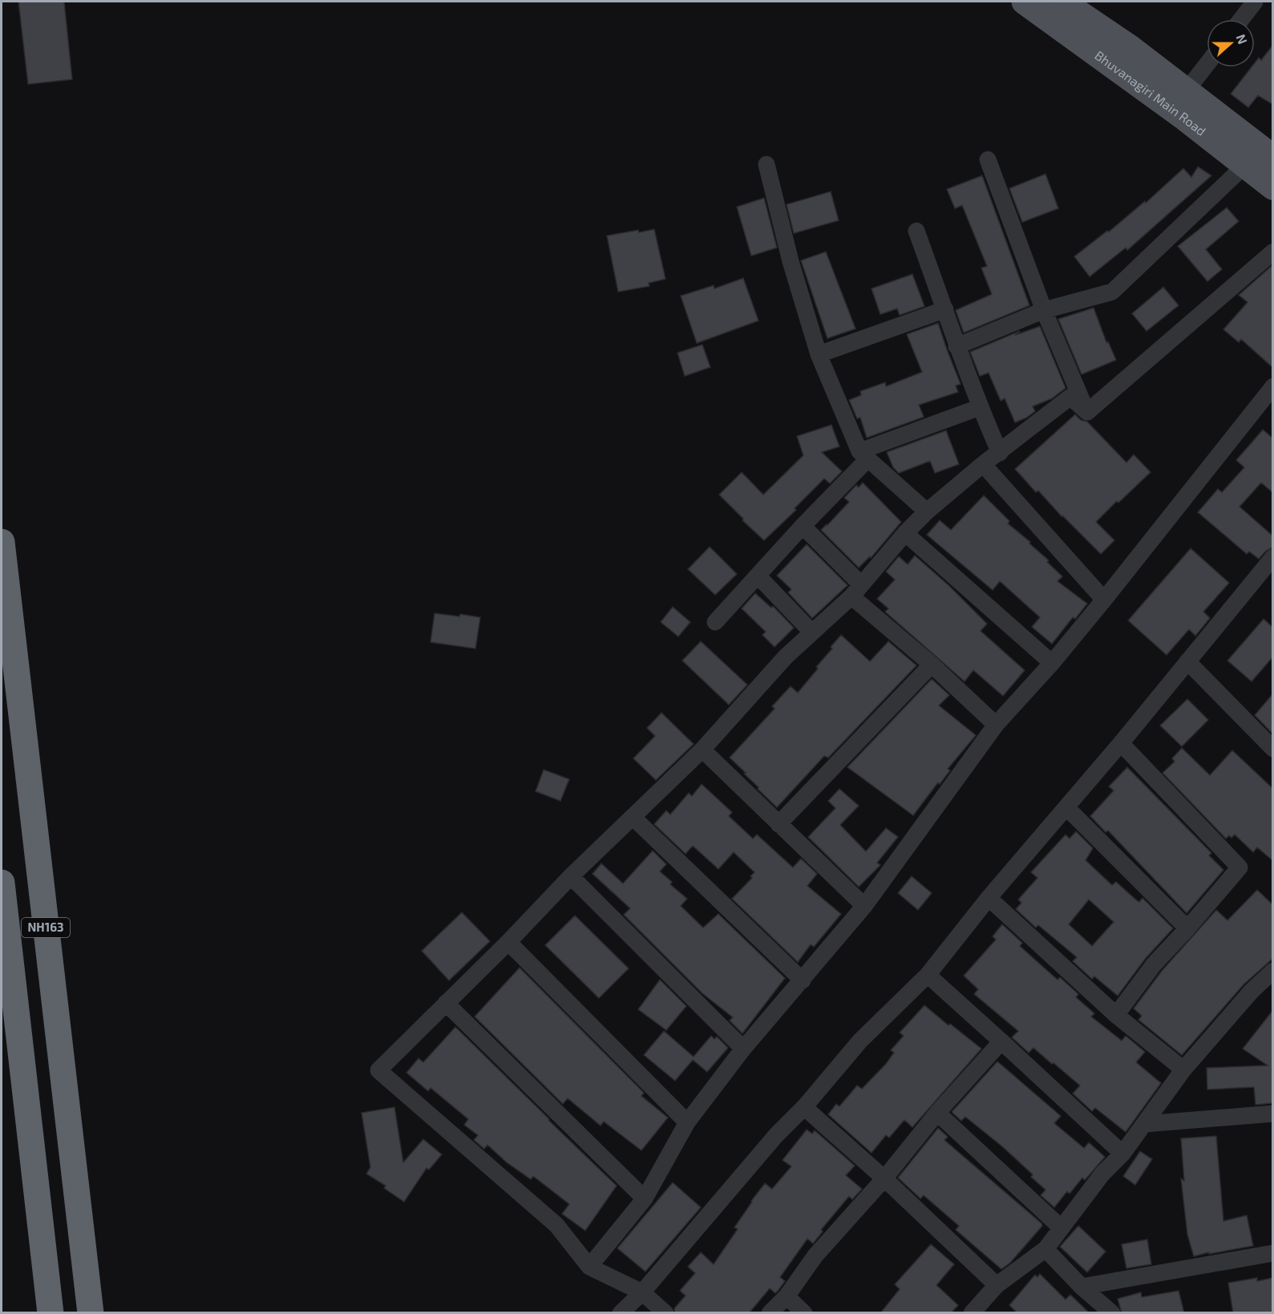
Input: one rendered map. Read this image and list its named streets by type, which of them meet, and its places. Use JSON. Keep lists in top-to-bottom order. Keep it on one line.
{"streets":{"highway":["NH163"],"main road":["Bhuvanagiri Main Road"]},"north":"right"}
